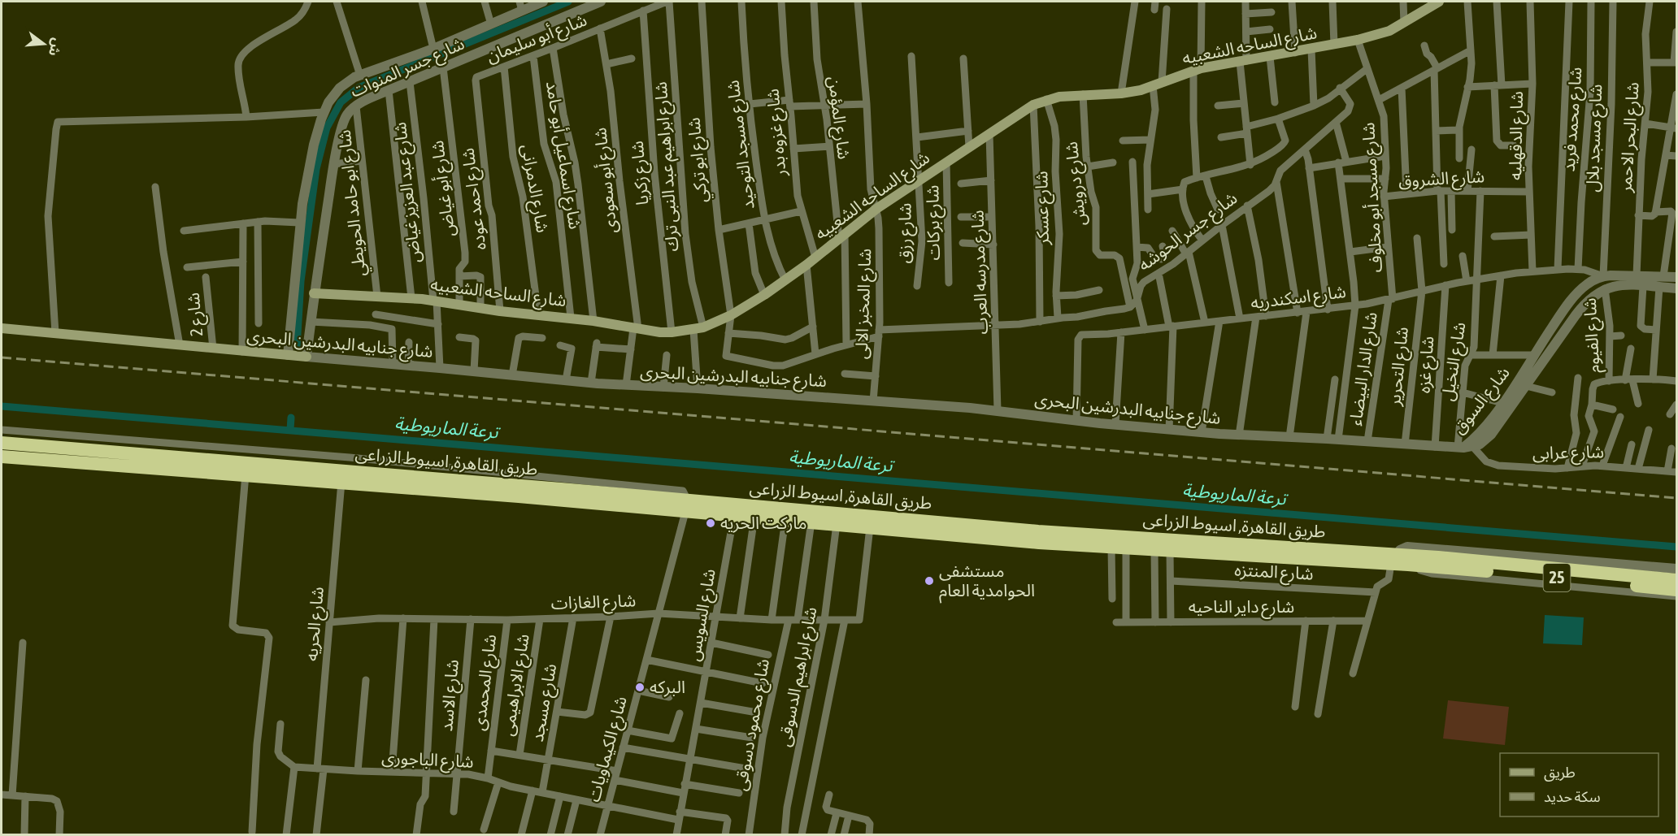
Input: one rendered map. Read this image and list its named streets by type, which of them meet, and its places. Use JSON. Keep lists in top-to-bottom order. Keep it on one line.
{"streets":{"highway":["طريق القاهرة, اسيوط الزراعى","25"],"main road":["شارع الساحه الشعبيه","شارع جنابيه البدرشين البحرى"],"street":["شارع أبو سليمان","شارع جسر المنوات","شارع المؤمن","شارع محمد فريد","شارع غزوه بدر","شارع الدقهليه","شارع البحر الاحمر","شارع مسجد بلال","شارع مسجد التوحيد","شارع اسماعيل أبو حامد","شارع ابو تركي","شارع ابراهيم عبد النبى ترك","شارع زكريا","شارع الشروق","شارع أبو سعودى","شارع درويش","شارع أبو غياض","شارع الدمرانى","شارع عبد العزيز غياض","شارع مسجد أبو مخلوف","شارع احمد عوده","شارع ابو حامد الحويطي","شارع عسكر","شارع بركات","شارع جسر الحوشه","شارع رزق","شارع مدرسه العرب","شارع اسكندريه","شارع المخبز الالى","شارع 2","شارع الفيوم","شارع النخيل","شارع غزه","شارع التحرير","شارع الدار البيضاء","شارع السوق","شارع عرابى","شارع المنتزه","شارع الغازات","شارع داير الناحيه","شارع السويس","شارع الحريه","شارع ابراهيم الدسوقى","شارع المحمدى","شارع الابراهيمى","شارع الاسد","شارع مسجد","شارع محمود دسوقى","شارع الكيماويات","شارع الباجورى"]},"crossings":[["شارع أبو سليمان","شارع اسماعيل أبو حامد"],["شارع أبو سليمان","شارع ابراهيم عبد النبى ترك"],["شارع أبو سليمان","شارع زكريا"],["شارع أبو سليمان","شارع أبو سعودى"],["شارع أبو سليمان","شارع الدمرانى"],["شارع أبو سليمان","شارع احمد عوده"],["شارع الساحه الشعبيه","شارع جسر المنوات"],["شارع الساحه الشعبيه","شارع المؤمن"],["شارع الساحه الشعبيه","شارع غزوه بدر"],["شارع الساحه الشعبيه","شارع مسجد التوحيد"],["شارع الساحه الشعبيه","شارع اسماعيل أبو حامد"],["شارع الساحه الشعبيه","شارع ابو تركي"],["شارع الساحه الشعبيه","شارع ابراهيم عبد النبى ترك"],["شارع الساحه الشعبيه","شارع زكريا"],["شارع الساحه الشعبيه","شارع أبو سعودى"],["شارع الساحه الشعبيه","شارع درويش"],["شارع الساحه الشعبيه","شارع أبو غياض"],["شارع الساحه الشعبيه","شارع الدمرانى"],["شارع الساحه الشعبيه","شارع عبد العزيز غياض"],["شارع الساحه الشعبيه","شارع مسجد أبو مخلوف"],["شارع الساحه الشعبيه","شارع احمد عوده"],["شارع الساحه الشعبيه","شارع ابو حامد الحويطي"],["شارع الساحه الشعبيه","شارع عسكر"],["شارع الساحه الشعبيه","شارع بركات"],["شارع الساحه الشعبيه","شارع رزق"],["شارع الساحه الشعبيه","شارع مدرسه العرب"],["شارع الساحه الشعبيه","شارع المخبز الالى"],["شارع جسر المنوات","شارع أبو غياض"],["شارع جسر المنوات","شارع عبد العزيز غياض"],["شارع جسر المنوات","شارع ابو حامد الحويطي"],["شارع جسر المنوات","شارع جنابيه البدرشين البحرى"],["شارع محمد فريد","شارع اسكندريه"],["شارع الدقهليه","شارع الشروق"],["شارع الدقهليه","شارع اسكندريه"],["شارع البحر الاحمر","شارع السوق"],["شارع مسجد بلال","شارع اسكندريه"],["شارع مسجد بلال","شارع السوق"],["شارع ابراهيم عبد النبى ترك","شارع جنابيه البدرشين البحرى"],["شارع الشروق","شارع مسجد أبو مخلوف"],["شارع الشروق","شارع النخيل"],["شارع أبو سعودى","شارع جنابيه البدرشين البحرى"],["شارع درويش","شارع جسر الحوشه"],["شارع عبد العزيز غياض","شارع جنابيه البدرشين البحرى"],["شارع مسجد أبو مخلوف","شارع اسكندريه"],["شارع مسجد أبو مخلوف","شارع الدار البيضاء"],["شارع مدرسه العرب","شارع جنابيه البدرشين البحرى"],["شارع اسكندريه","شارع جنابيه البدرشين البحرى"],["شارع اسكندريه","شارع النخيل"],["شارع اسكندريه","شارع غزه"],["شارع اسكندريه","شارع التحرير"],["شارع اسكندريه","شارع الدار البيضاء"],["شارع اسكندريه","شارع السوق"],["شارع المخبز الالى","شارع جنابيه البدرشين البحرى"],["شارع 2","شارع جنابيه البدرشين البحرى"],["شارع الفيوم","شارع السوق"],["شارع جنابيه البدرشين البحرى","شارع النخيل"],["شارع جنابيه البدرشين البحرى","شارع غزه"],["شارع جنابيه البدرشين البحرى","شارع التحرير"],["شارع جنابيه البدرشين البحرى","شارع الدار البيضاء"],["شارع جنابيه البدرشين البحرى","شارع السوق"],["شارع جنابيه البدرشين البحرى","شارع عرابى"],["شارع النخيل","شارع السوق"],["شارع النخيل","شارع عرابى"],["شارع السوق","شارع عرابى"],["طريق القاهرة, اسيوط الزراعى","شارع الغازات"],["طريق القاهرة, اسيوط الزراعى","شارع السويس"],["طريق القاهرة, اسيوط الزراعى","شارع الحريه"],["طريق القاهرة, اسيوط الزراعى","شارع ابراهيم الدسوقى"],["طريق القاهرة, اسيوط الزراعى","شارع الكيماويات"],["شارع الغازات","شارع السويس"],["شارع الغازات","شارع الحريه"],["شارع الغازات","شارع ابراهيم الدسوقى"],["شارع الغازات","شارع المحمدى"],["شارع الغازات","شارع الابراهيمى"],["شارع الغازات","شارع الاسد"],["شارع الغازات","شارع مسجد"],["شارع الغازات","شارع محمود دسوقى"],["شارع الغازات","شارع الكيماويات"],["شارع السويس","شارع الباجورى"],["شارع الحريه","شارع الباجورى"],["شارع المحمدى","شارع الباجورى"],["شارع الاسد","شارع الباجورى"],["شارع مسجد","شارع الباجورى"],["شارع الكيماويات","شارع الباجورى"]],"water":["ترعة الماريوطية"],"places":["ماركت الحريه","مستشفى الحوامدية العام","البركه"],"legend":["طريق","سكة حديد"],"north":"right"}
